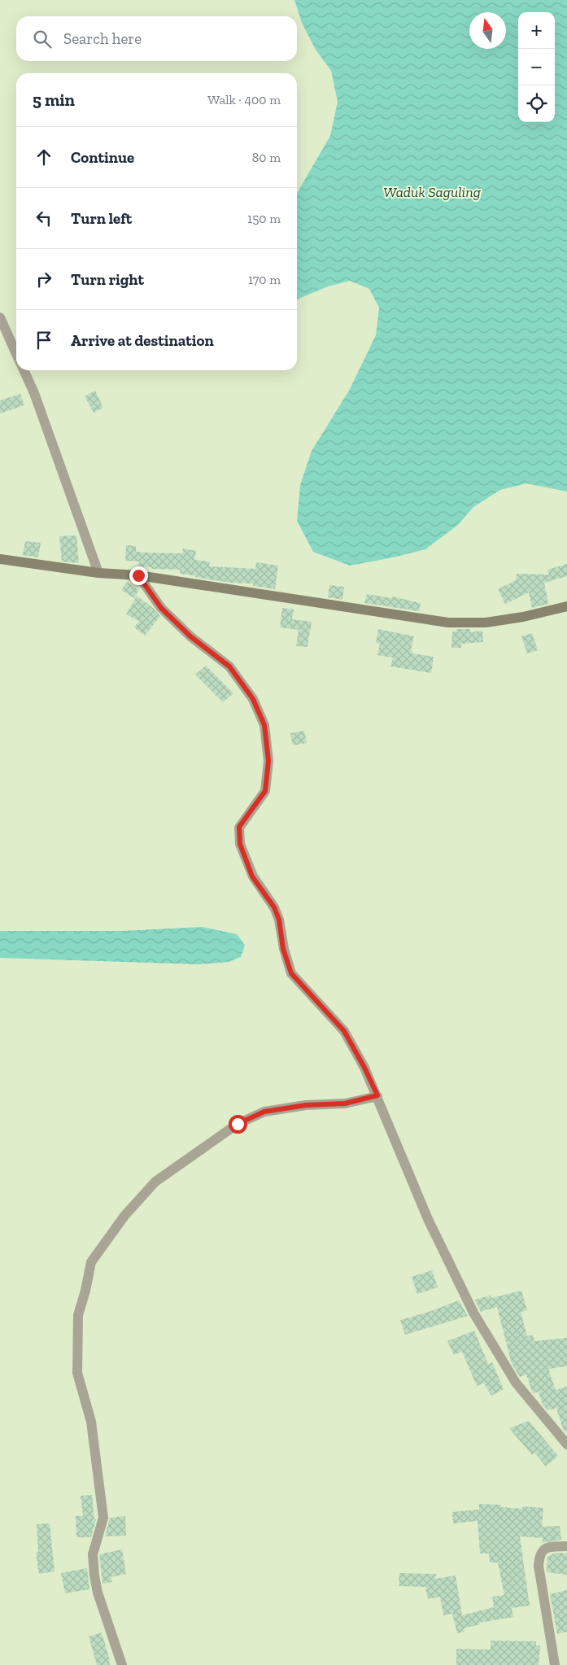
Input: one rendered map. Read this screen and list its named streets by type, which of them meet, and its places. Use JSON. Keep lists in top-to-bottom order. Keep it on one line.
{"water":["Waduk Saguling"],"north":"top","page":{"map_buttons":["+","−"],"search":"Search here","heading":["5 min","Walk · 400 m"],"list":[["Continue","80 m"],["Turn left","150 m"],["Turn right","170 m"],"Arrive at destination"]}}
